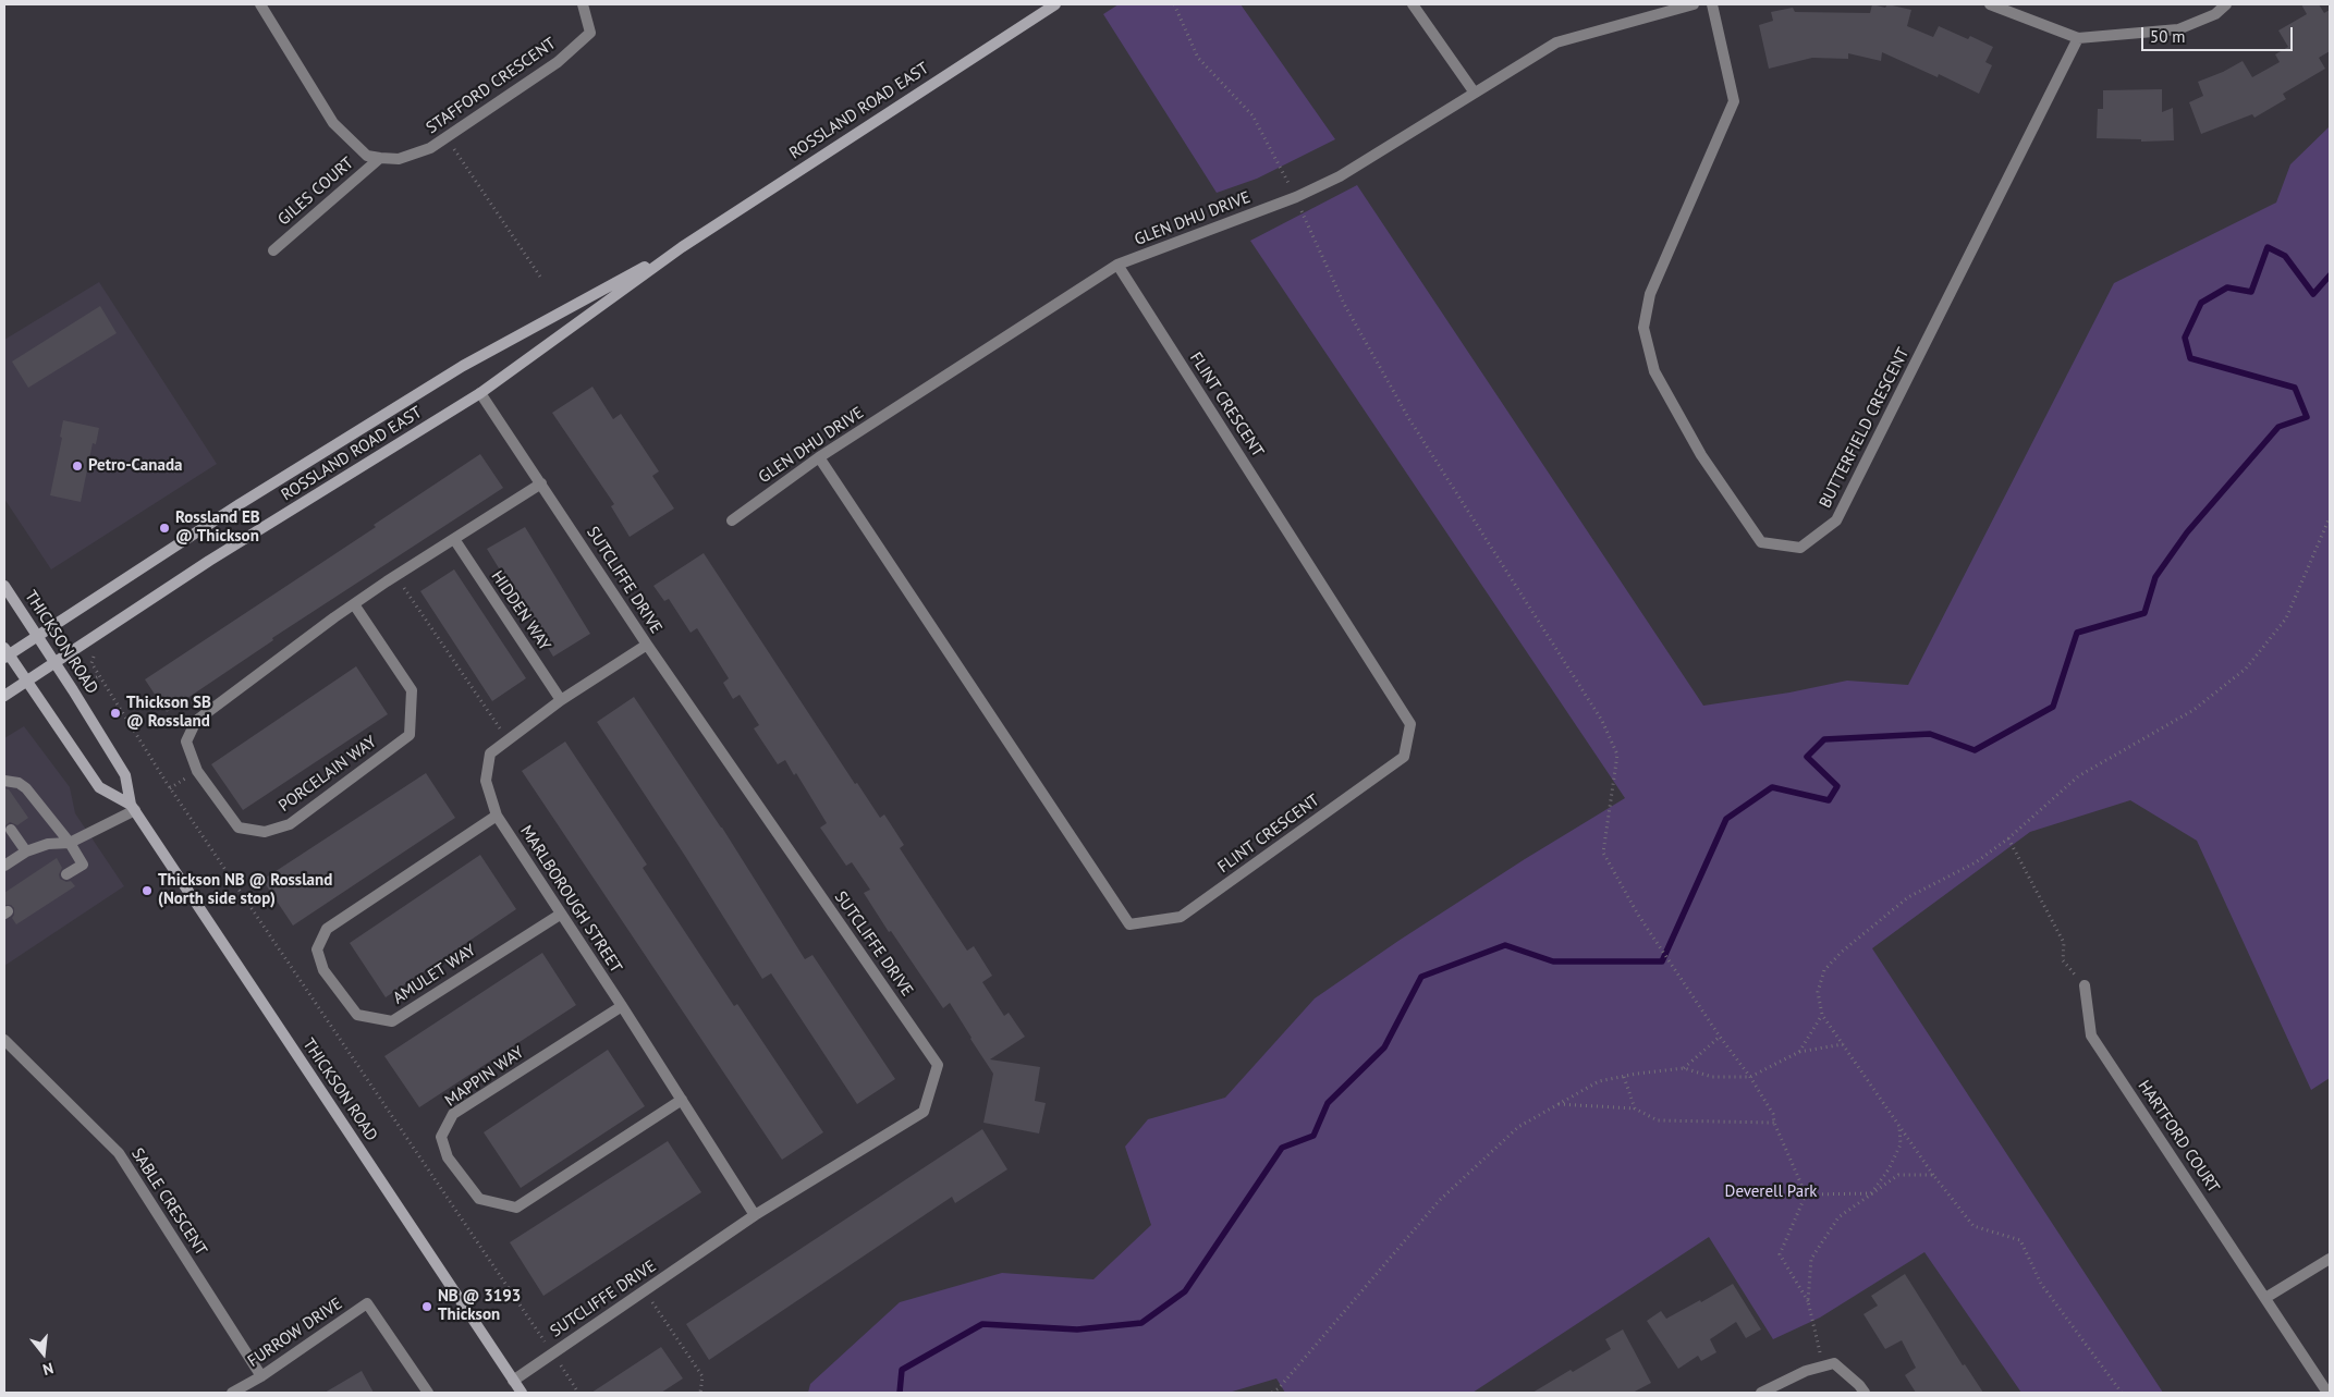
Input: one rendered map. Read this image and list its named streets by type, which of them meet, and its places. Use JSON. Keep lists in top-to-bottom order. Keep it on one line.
{"streets":{"main road":["ROSSLAND ROAD EAST","THICKSON ROAD"],"street":["STAFFORD CRESCENT","GILES COURT","GLEN DHU DRIVE","FLINT CRESCENT","BUTTERFIELD CRESCENT","SUTCLIFFE DRIVE","HIDDEN WAY","PORCELAIN WAY","MARLBOROUGH STREET","AMULET WAY","MAPPIN WAY","HARTFORD COURT","SABLE CRESCENT","FURROW DRIVE"]},"crossings":[["STAFFORD CRESCENT","GILES COURT"],["ROSSLAND ROAD EAST","SUTCLIFFE DRIVE"],["ROSSLAND ROAD EAST","THICKSON ROAD"],["GLEN DHU DRIVE","FLINT CRESCENT"],["SUTCLIFFE DRIVE","THICKSON ROAD"],["SUTCLIFFE DRIVE","PORCELAIN WAY"],["SUTCLIFFE DRIVE","MARLBOROUGH STREET"],["HIDDEN WAY","PORCELAIN WAY"],["HIDDEN WAY","MARLBOROUGH STREET"],["MARLBOROUGH STREET","AMULET WAY"],["MARLBOROUGH STREET","MAPPIN WAY"],["SABLE CRESCENT","FURROW DRIVE"]],"parks":["Deverell Park"],"places":["Petro-Canada","Rossland EB @ Thickson","Thickson SB @ Rossland","Thickson NB @ Rossland (North side stop)","NB @ 3193 Thickson"],"scale_bar":"50 m","north":"bottom"}
